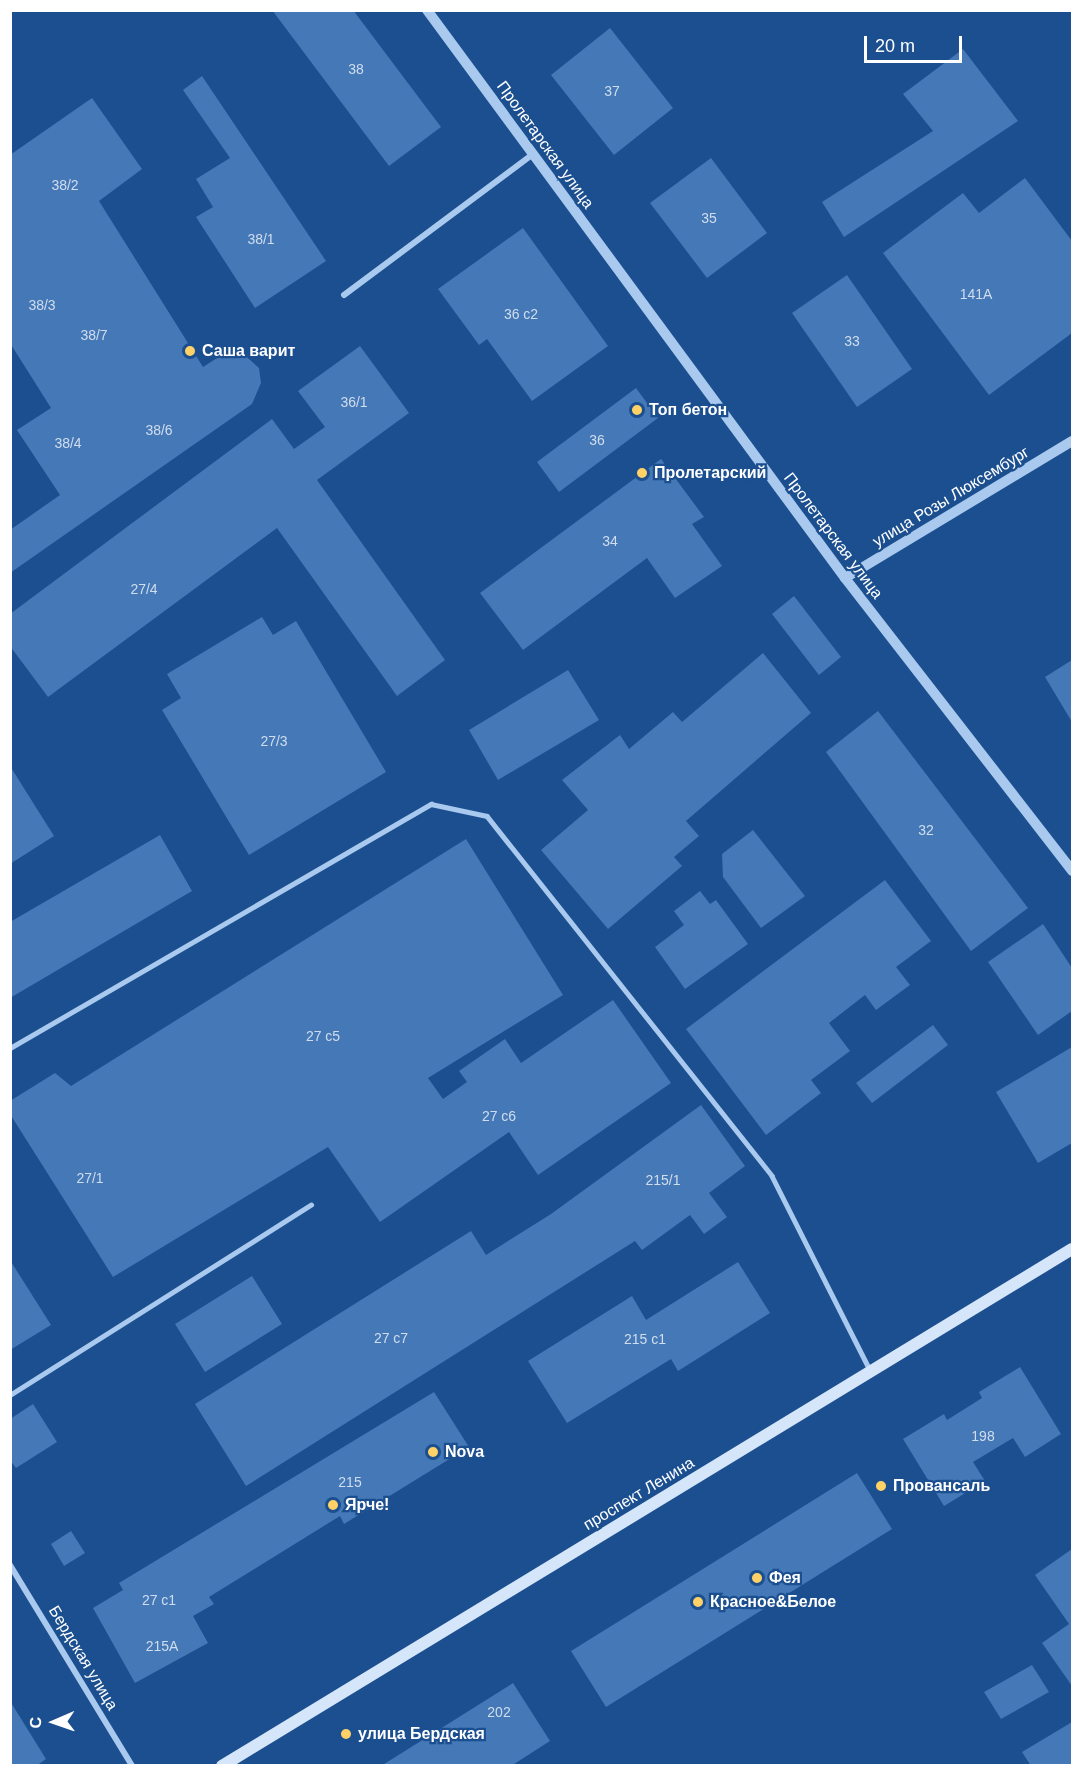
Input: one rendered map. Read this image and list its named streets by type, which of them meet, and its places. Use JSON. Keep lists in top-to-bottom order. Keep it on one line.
{"streets":{"main road":["проспект Ленина"],"street":["Пролетарская улица","улица Розы Люксембург","Бердская улица"]},"crossings":[["Пролетарская улица","улица Розы Люксембург"]],"places":["Саша варит","Топ бетон","Пролетарский","Nova","Провансаль","Ярче!","Фея","Красное&Белое","улица Бердская"],"house_numbers":["38","37","38/2","35","38/1","141А","38/3","36 с2","38/7","33","36/1","38/6","36","38/4","34","27/4","27/3","32","27 с5","27 с6","27/1","215/1","27 с7","215 с1","198","215","27 с1","215А","202"],"scale_bar":"20 m","north":"left"}
